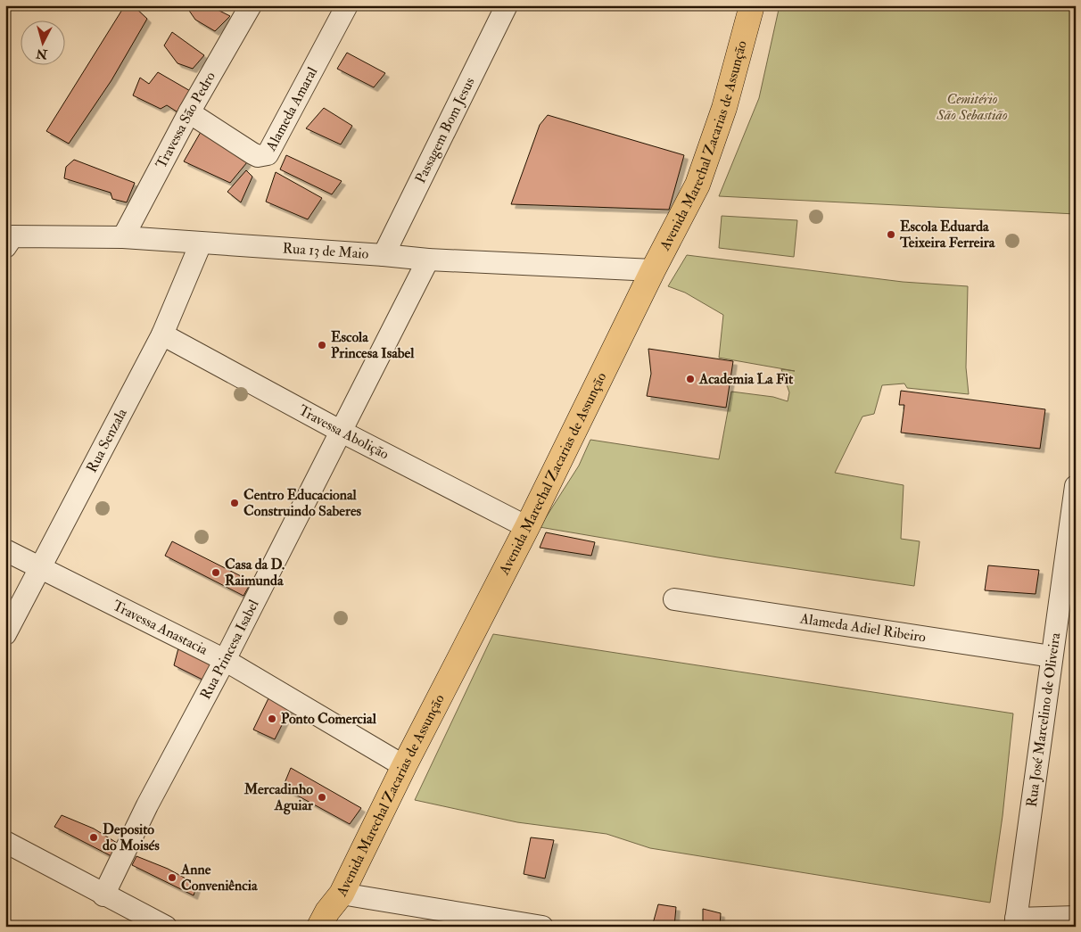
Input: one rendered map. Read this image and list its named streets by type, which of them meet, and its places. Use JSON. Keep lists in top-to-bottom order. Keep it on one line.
{"streets":{"main road":["Avenida Marechal Zacarias de Assunção"],"street":["Alameda Amaral","Travessa São Pedro","Passagem Bom Jesus","Rua 13 de Maio","Travessa Abolição","Rua Senzala","Travessa Anastacia","Alameda Adiel Ribeiro","Rua Princesa Isabel","Rua José Marcelino de Oliveira"]},"crossings":[["Alameda Amaral","Travessa São Pedro"],["Travessa São Pedro","Rua 13 de Maio"],["Passagem Bom Jesus","Rua 13 de Maio"],["Avenida Marechal Zacarias de Assunção","Rua 13 de Maio"],["Avenida Marechal Zacarias de Assunção","Travessa Abolição"],["Avenida Marechal Zacarias de Assunção","Travessa Anastacia"],["Rua 13 de Maio","Rua Senzala"],["Rua 13 de Maio","Rua Princesa Isabel"],["Travessa Abolição","Rua Senzala"],["Travessa Abolição","Rua Princesa Isabel"],["Rua Senzala","Travessa Anastacia"],["Travessa Anastacia","Rua Princesa Isabel"],["Alameda Adiel Ribeiro","Rua José Marcelino de Oliveira"]],"parks":["Cemitério São Sebastião"],"places":["Escola Eduarda Teixeira Ferreira","Escola Princesa Isabel","Academia La Fit","Centro Educacional Construindo Saberes","Casa da D. Raimunda","Ponto Comercial","Mercadinho Aguiar","Deposito do Moisés","Anne Conveniência"],"north":"bottom"}
